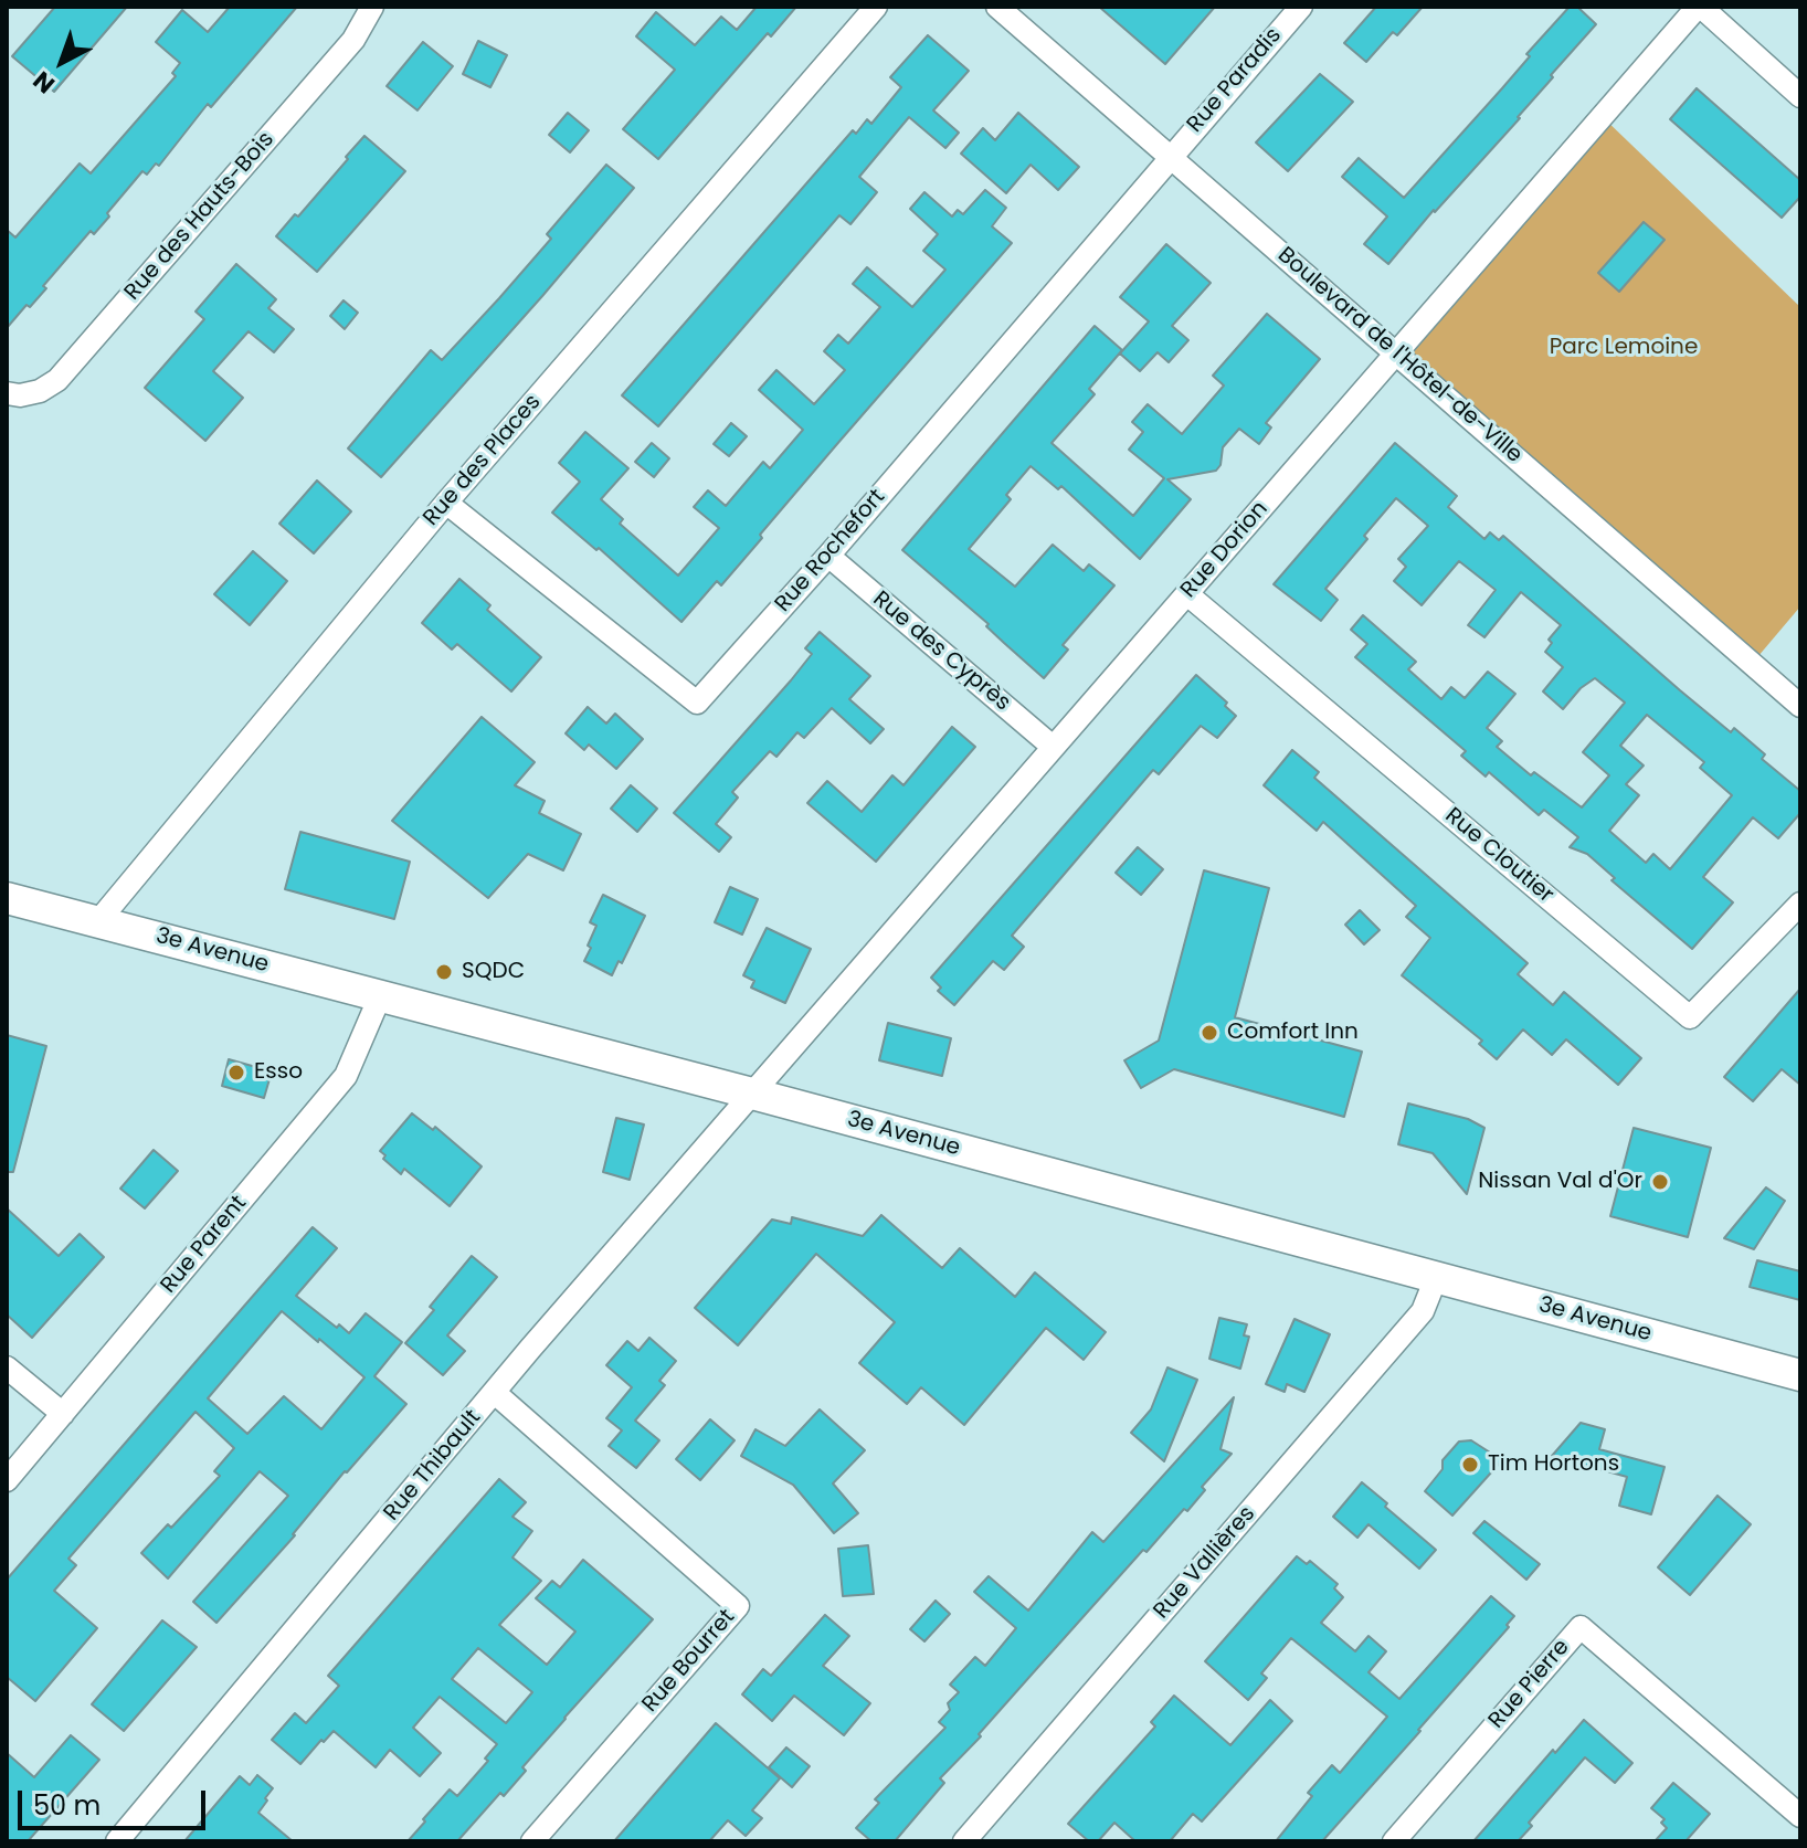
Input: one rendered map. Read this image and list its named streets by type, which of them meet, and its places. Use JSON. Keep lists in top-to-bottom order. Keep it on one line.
{"streets":{"main road":["3e Avenue"],"street":["Rue Paradis","Rue des Hauts-Bois","Boulevard de l'Hôtel-de-Ville","Rue des Places","Rue Dorion","Rue Rochefort","Rue des Cyprès","Rue Cloutier","Rue Parent","Rue Thibault","Rue Vallières","Rue Bourret","Rue Pierre"]},"crossings":[["Rue Paradis","Boulevard de l'Hôtel-de-Ville"],["Rue Paradis","Rue Rochefort"],["Boulevard de l'Hôtel-de-Ville","Rue Dorion"],["Boulevard de l'Hôtel-de-Ville","Rue Rochefort"],["Rue des Places","Rue Rochefort"],["Rue des Places","3e Avenue"],["Rue Dorion","Rue des Cyprès"],["Rue Dorion","Rue Cloutier"],["Rue Dorion","3e Avenue"],["Rue Dorion","Rue Thibault"],["Rue Rochefort","Rue des Cyprès"],["3e Avenue","Rue Parent"],["3e Avenue","Rue Thibault"],["3e Avenue","Rue Vallières"],["Rue Thibault","Rue Bourret"]],"parks":["Parc Lemoine"],"places":["SQDC","Comfort Inn","Esso","Nissan Val d'Or","Tim Hortons"],"scale_bar":"50 m","north":"bottom left"}
